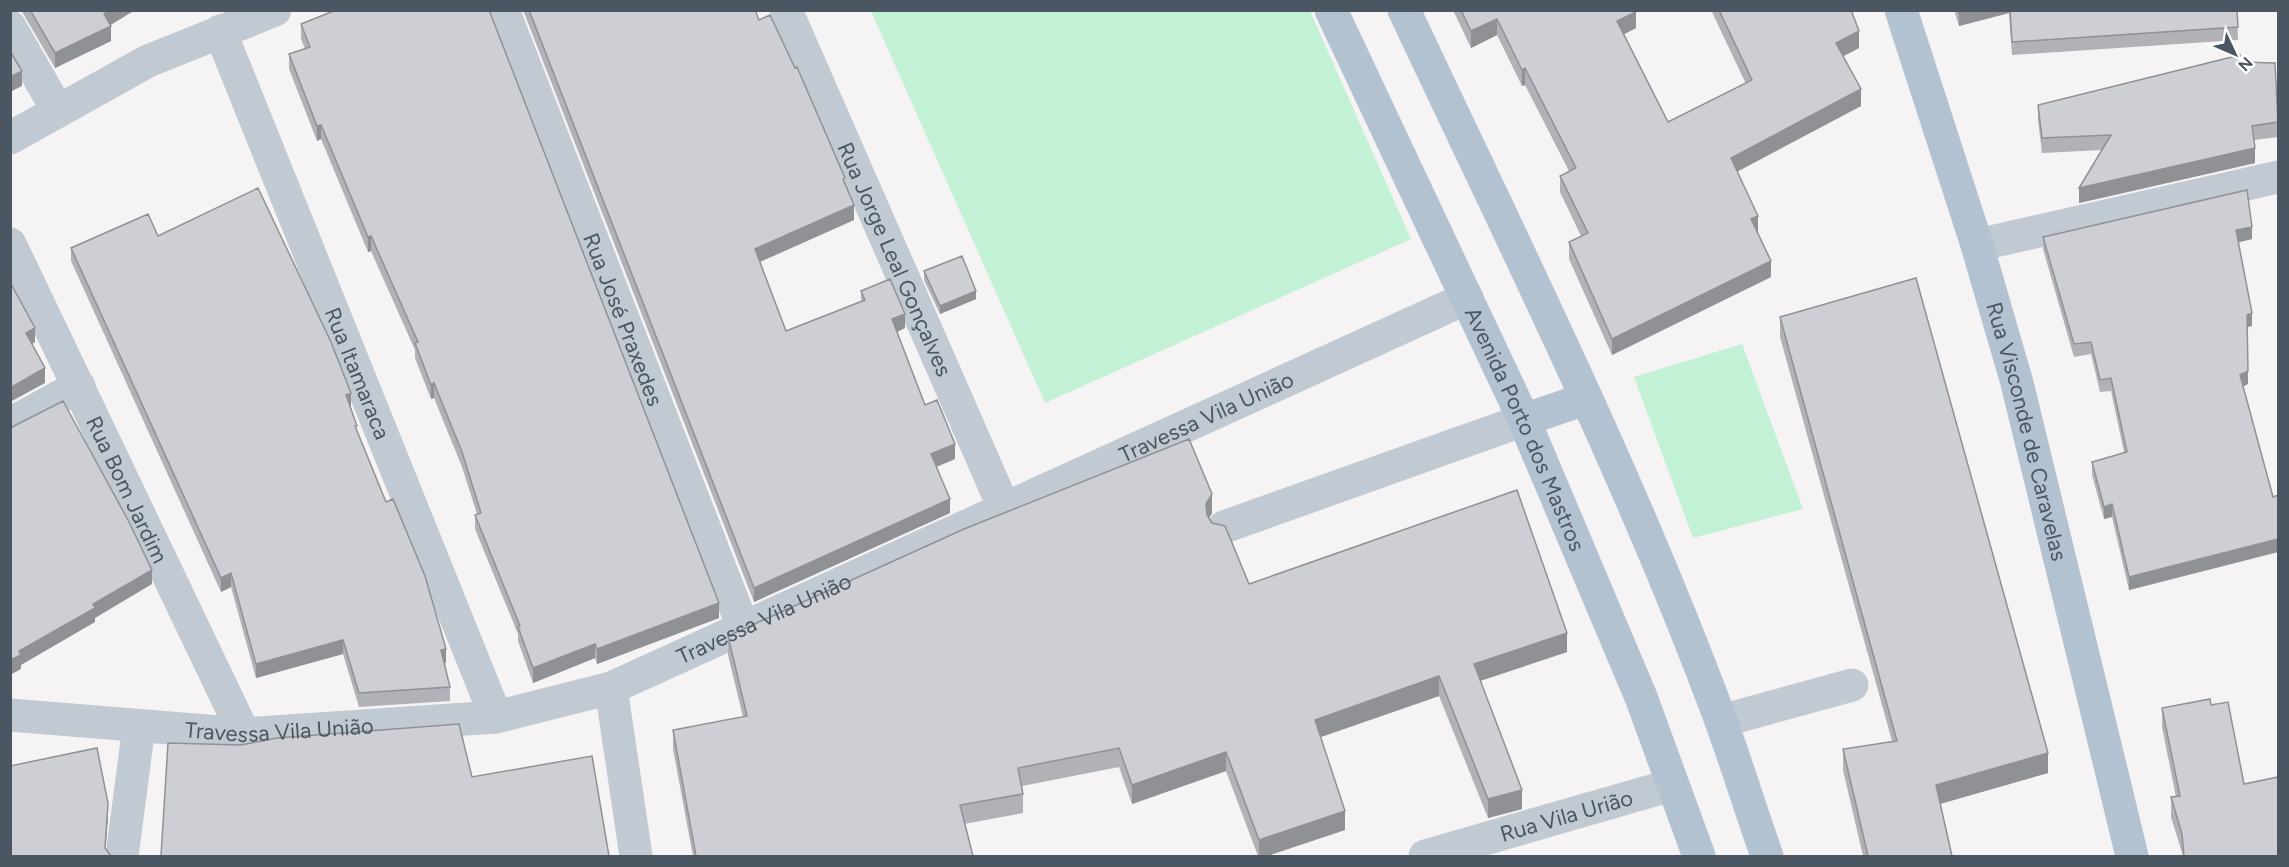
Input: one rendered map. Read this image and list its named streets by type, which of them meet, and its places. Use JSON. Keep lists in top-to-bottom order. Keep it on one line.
{"streets":{"main road":["Avenida Porto dos Mastros","Rua Visconde de Caravelas"],"street":["Rua Jorge Leal Gonçalves","Rua José Praxedes","Rua Itamaraca","Travessa Vila União","Rua Bom Jardim","Rua Vila Urião"]},"crossings":[["Rua Jorge Leal Gonçalves","Travessa Vila União"],["Rua José Praxedes","Travessa Vila União"],["Rua Itamaraca","Travessa Vila União"],["Travessa Vila União","Avenida Porto dos Mastros"],["Travessa Vila União","Rua Bom Jardim"],["Avenida Porto dos Mastros","Rua Vila Urião"]],"north":"bottom right"}
